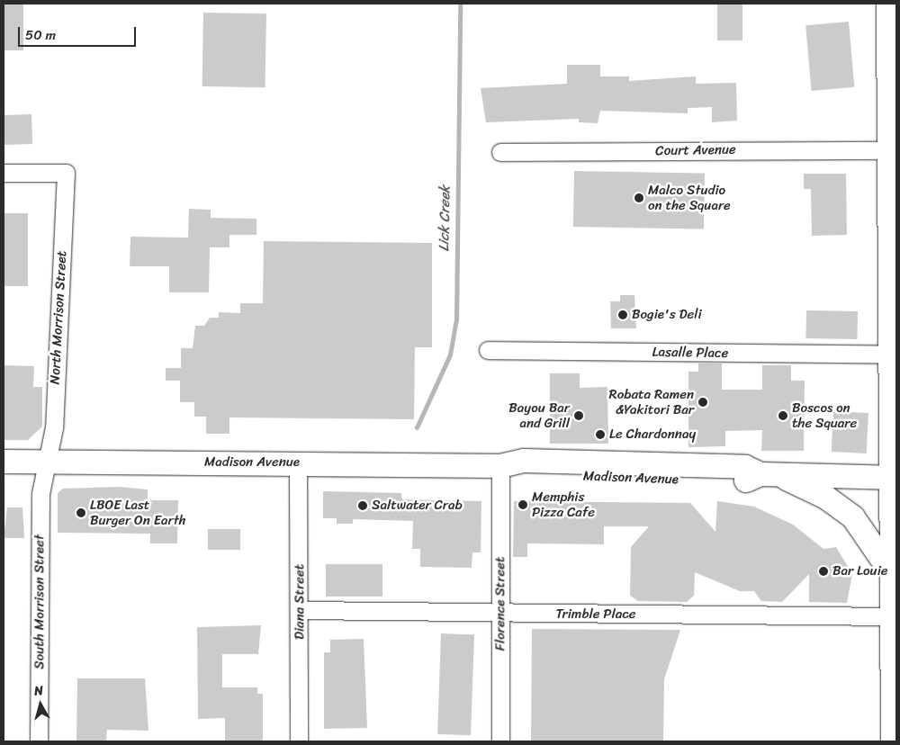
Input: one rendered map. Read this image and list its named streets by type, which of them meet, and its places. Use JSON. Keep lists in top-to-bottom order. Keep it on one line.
{"streets":{"street":["Court Avenue","North Morrison Street","Lasalle Place","Madison Avenue","South Morrison Street","Diana Street","Florence Street","Trimble Place"]},"crossings":[["North Morrison Street","Madison Avenue"],["North Morrison Street","South Morrison Street"],["Madison Avenue","South Morrison Street"],["Madison Avenue","Diana Street"],["Madison Avenue","Florence Street"],["Diana Street","Trimble Place"],["Florence Street","Trimble Place"]],"water":["Lick Creek"],"places":["Malco Studio on the Square","Bogie's Deli","Robata Ramen &Yakitori Bar","Bayou Bar and Grill","Boscos on the Square","Le Chardonnay","Memphis Pizza Cafe","Saltwater Crab","LBOE Last Burger On Earth","Bar Louie"],"scale_bar":"50 m","north":"top"}
